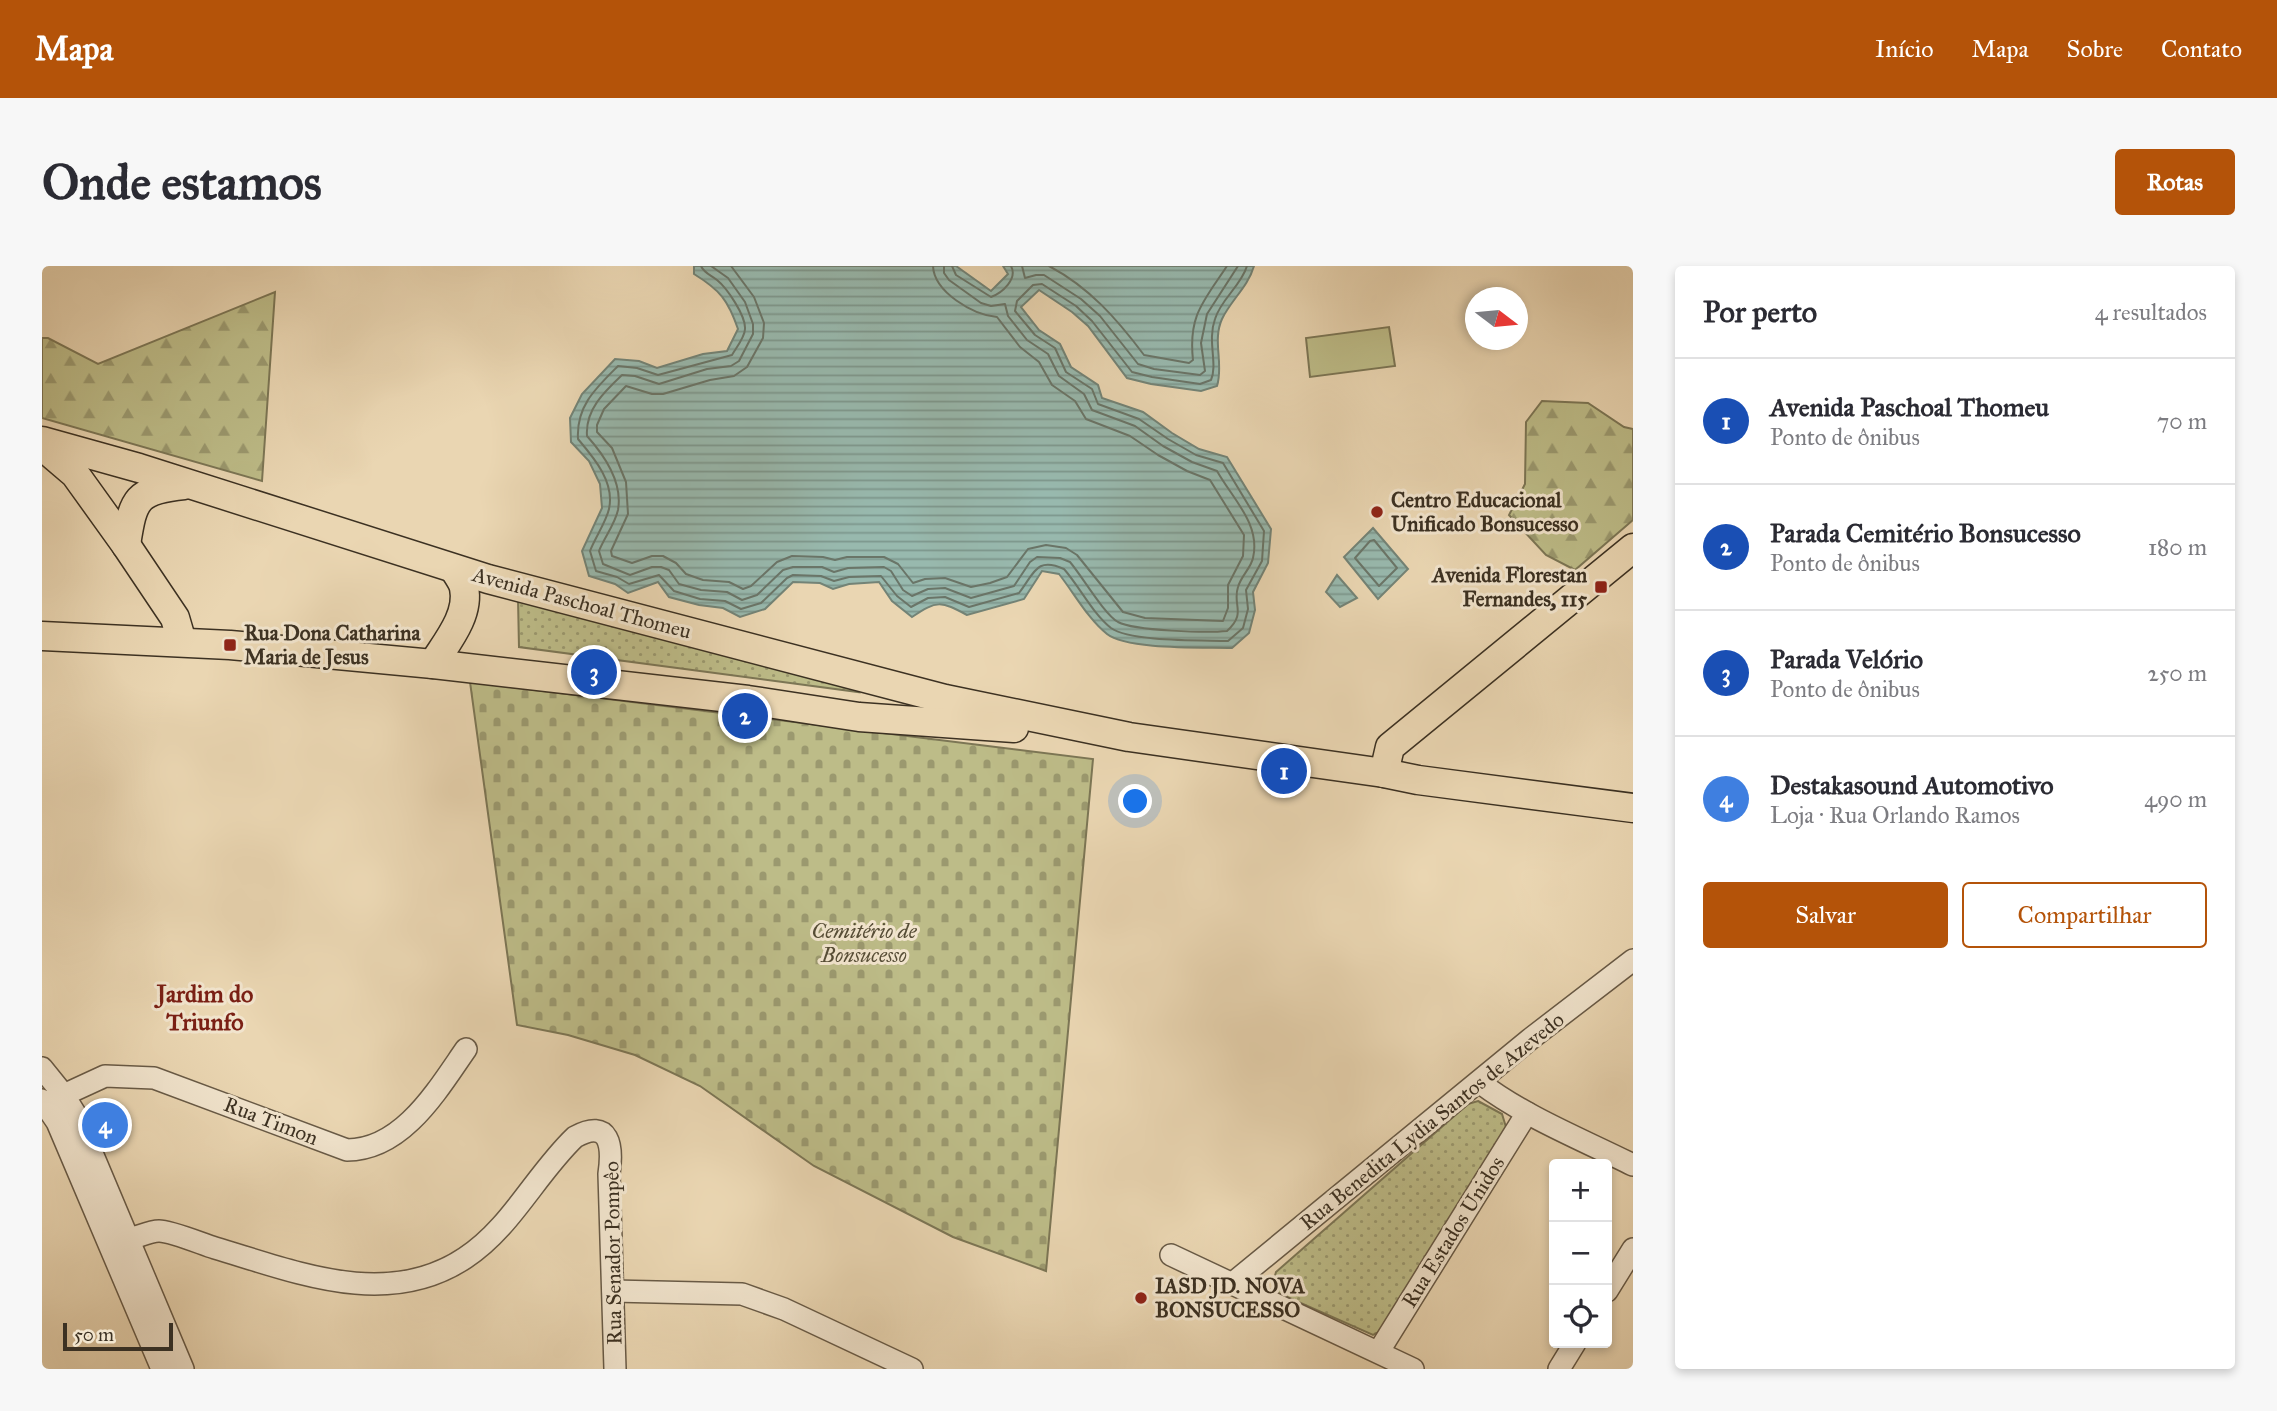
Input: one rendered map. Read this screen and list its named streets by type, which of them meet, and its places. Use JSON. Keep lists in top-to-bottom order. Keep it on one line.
{"streets":{"main road":["Avenida Paschoal Thomeu"],"street":["Rua Timon","Rua Benedita Lydia Santos de Azevedo","Rua Estados Unidos","Rua Senador Pompêo"]},"districts":["Jardim do Triunfo"],"parks":["Cemitério de Bonsucesso"],"places":{"other":["Centro Educacional Unificado Bonsucesso","IASD JD. NOVA BONSUCESSO"],"transit":["Avenida Florestan Fernandes, 115","Rua Dona Catharina Maria de Jesus"]},"scale_bar":"50 m","north":"right","page":{"header":"Mapa","nav":["Início","Mapa","Sobre","Contato"],"buttons":["Rotas",["Salvar","Compartilhar"]],"title":"Onde estamos","heading":["Por perto","4 resultados"],"list":[{"mark":"1","name":"Avenida Paschoal Thomeu","note":"Ponto de ônibus","value":"70 m"},{"mark":"2","name":"Parada Cemitério Bonsucesso","note":"Ponto de ônibus","value":"180 m"},{"mark":"3","name":"Parada Velório","note":"Ponto de ônibus","value":"250 m"},{"mark":"4","name":"Destakasound Automotivo","note":"Loja · Rua Orlando Ramos","value":"490 m"}],"pins":["3","2","1","4"],"map_buttons":["+","−"],"scale":"50 m"}}
